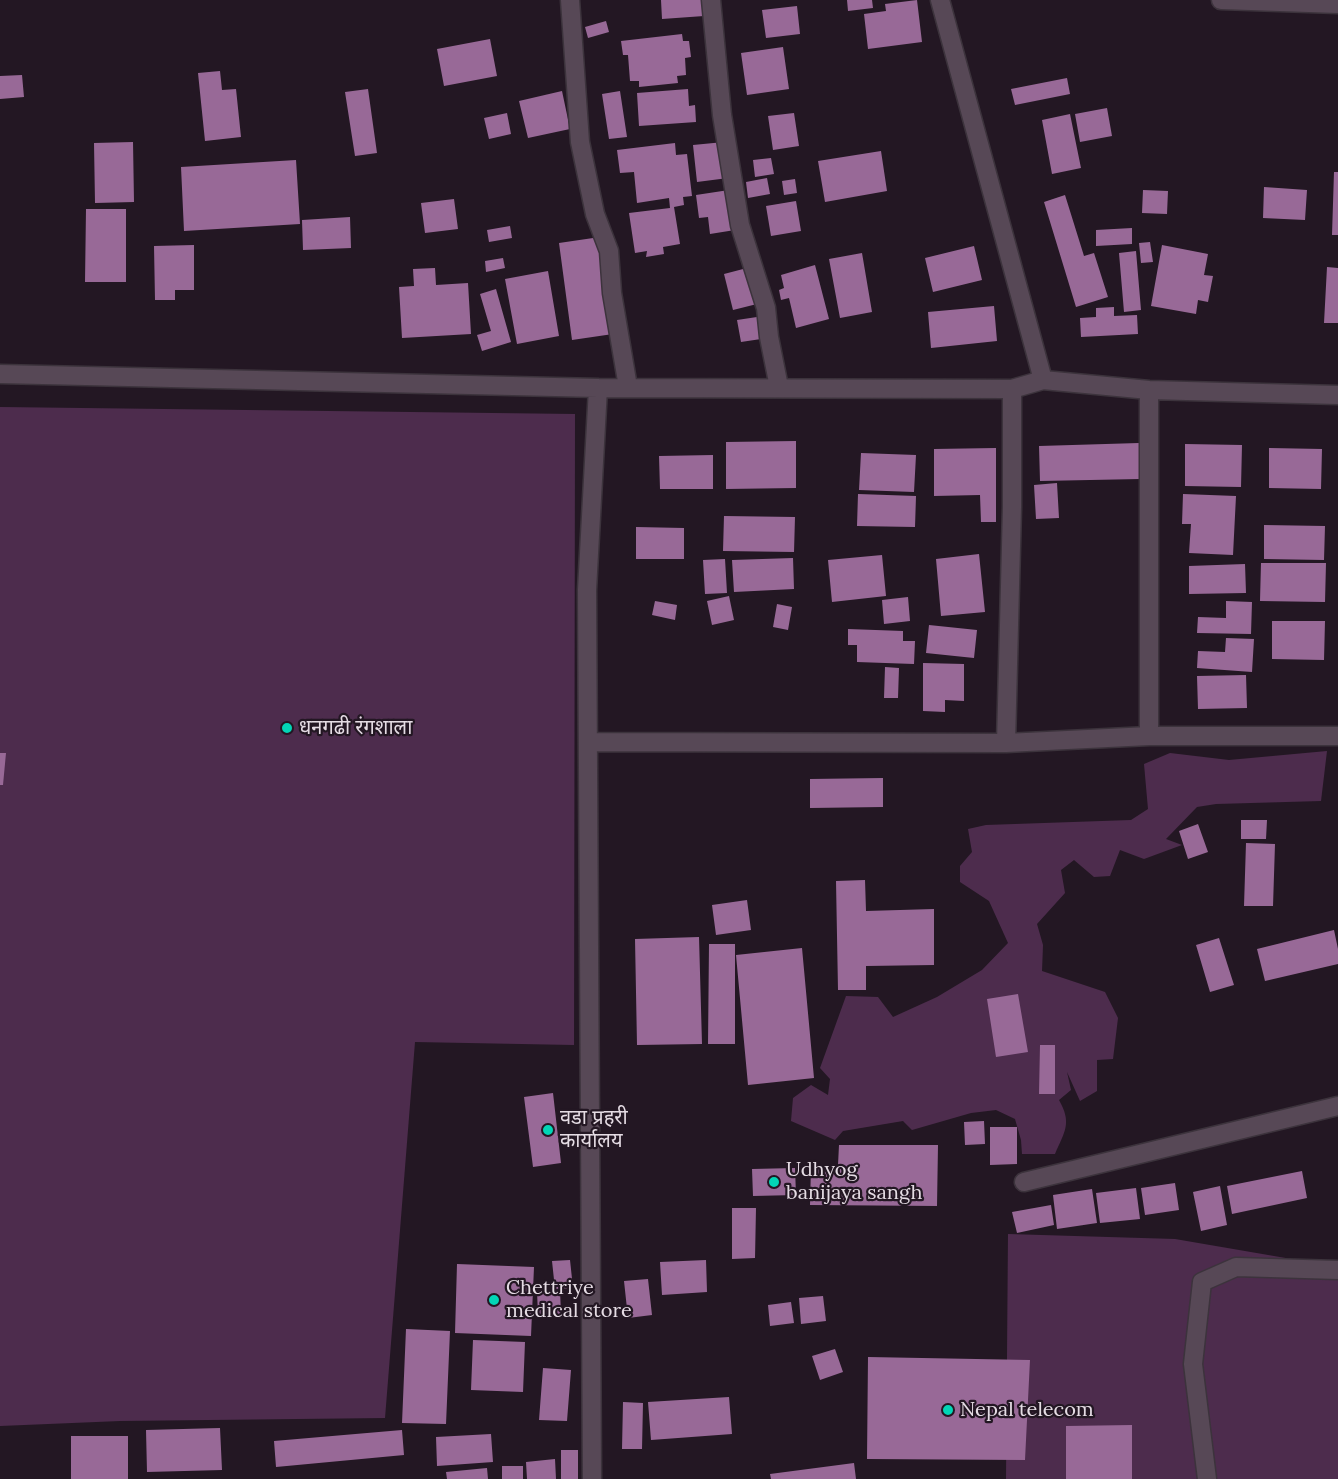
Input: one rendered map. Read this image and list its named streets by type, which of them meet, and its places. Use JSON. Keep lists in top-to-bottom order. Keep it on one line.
{"places":["धनगढी रंगशाला","वडा प्रहरी कार्यालय","Udhyog banijaya sangh","Chettriye medical store","Nepal telecom"]}
